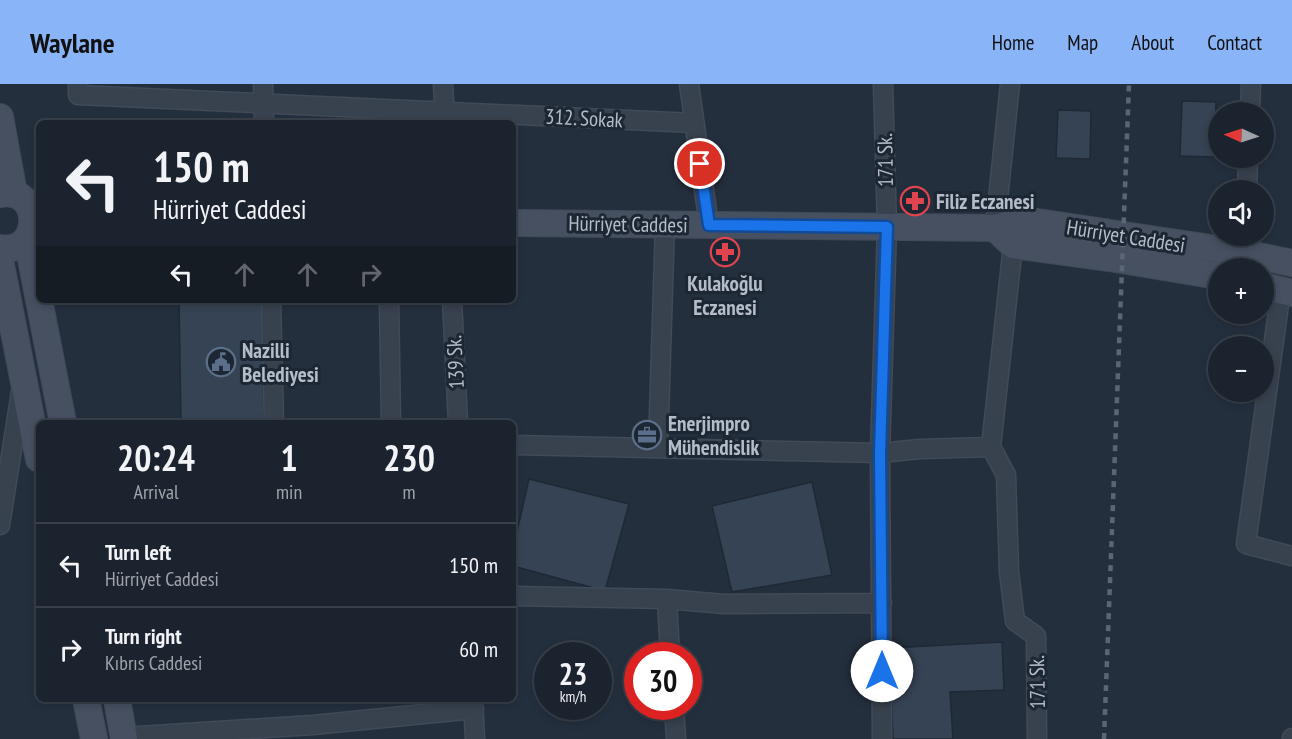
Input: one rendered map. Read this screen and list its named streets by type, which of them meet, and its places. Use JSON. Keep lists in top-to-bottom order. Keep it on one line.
{"streets":{"main road":["Hürriyet Caddesi"],"street":["312. Sokak","171 Sk.","139 Sk."]},"crossings":[["171 Sk.","Hürriyet Caddesi"]],"places":{"pharmacy":["Filiz Eczanesi","Kulakoğlu Eczanesi"],"public building":["Nazilli Belediyesi"],"office":["Enerjimpro Mühendislik"]},"north":"left","page":{"header":"Waylane","nav":["Home","Map","About","Contact"],"map_buttons":["+","−"],"turn":["150 m","Hürriyet Caddesi"],"eta":["20:24","Arrival","1","min","230","m"],"list":[{"name":"Turn left","note":"Hürriyet Caddesi","value":"150 m"},{"name":"Turn right","note":"Kıbrıs Caddesi","value":"60 m"}],"speed":"23 km/h","limit":"30"}}
